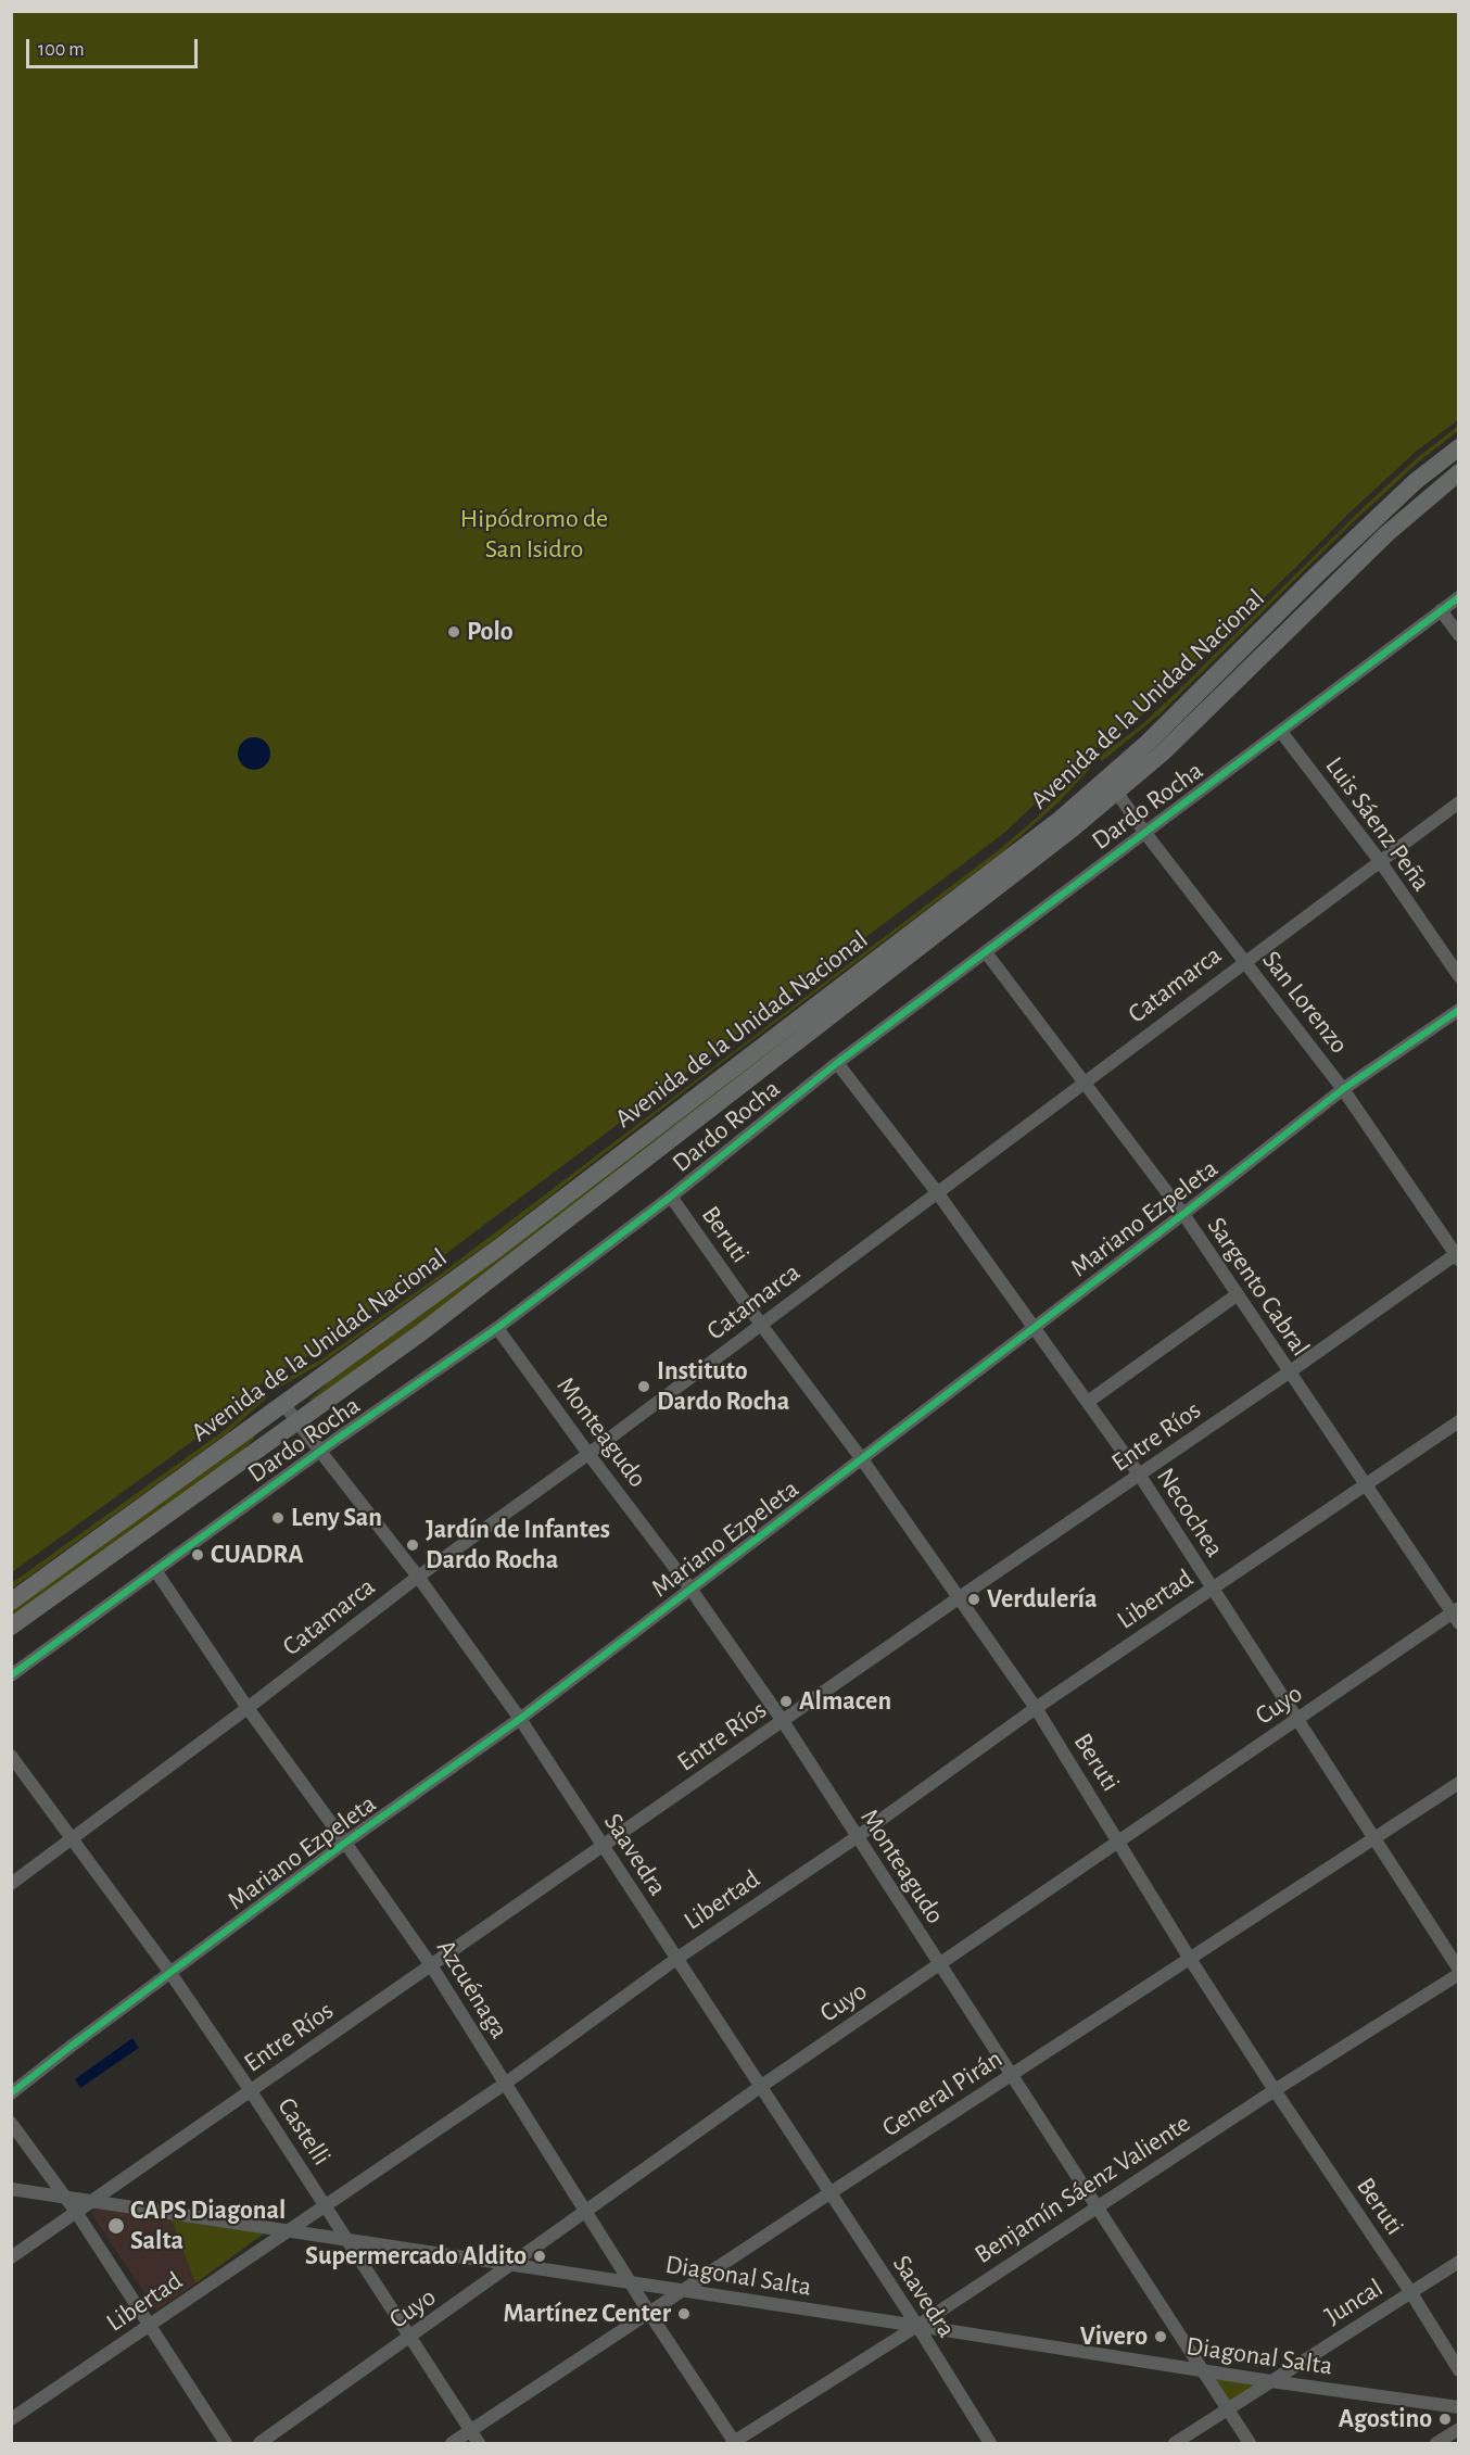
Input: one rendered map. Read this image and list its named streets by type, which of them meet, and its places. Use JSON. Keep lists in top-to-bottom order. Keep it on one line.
{"streets":{"main road":["Avenida de la Unidad Nacional"],"street":["Dardo Rocha","Luis Sáenz Peña","Catamarca","San Lorenzo","Mariano Ezpeleta","Beruti","Sargento Cabral","Monteagudo","Entre Ríos","Necochea","Libertad","Cuyo","Saavedra","Azcuénaga","General Pirán","Castelli","Benjamín Sáenz Valiente","Diagonal Salta","Juncal"]},"crossings":[["Avenida de la Unidad Nacional","San Lorenzo"],["Avenida de la Unidad Nacional","Saavedra"],["Dardo Rocha","Luis Sáenz Peña"],["Dardo Rocha","San Lorenzo"],["Dardo Rocha","Beruti"],["Dardo Rocha","Sargento Cabral"],["Dardo Rocha","Monteagudo"],["Dardo Rocha","Necochea"],["Dardo Rocha","Saavedra"],["Dardo Rocha","Azcuénaga"],["Luis Sáenz Peña","Catamarca"],["Catamarca","San Lorenzo"],["Catamarca","Beruti"],["Catamarca","Sargento Cabral"],["Catamarca","Monteagudo"],["Catamarca","Necochea"],["Catamarca","Saavedra"],["Catamarca","Azcuénaga"],["Catamarca","Castelli"],["San Lorenzo","Mariano Ezpeleta"],["San Lorenzo","Entre Ríos"],["Mariano Ezpeleta","Beruti"],["Mariano Ezpeleta","Sargento Cabral"],["Mariano Ezpeleta","Monteagudo"],["Mariano Ezpeleta","Necochea"],["Mariano Ezpeleta","Saavedra"],["Mariano Ezpeleta","Azcuénaga"],["Mariano Ezpeleta","Castelli"],["Beruti","Entre Ríos"],["Beruti","Libertad"],["Beruti","Cuyo"],["Beruti","General Pirán"],["Beruti","Benjamín Sáenz Valiente"],["Beruti","Juncal"],["Sargento Cabral","Entre Ríos"],["Sargento Cabral","Libertad"],["Sargento Cabral","Cuyo"],["Monteagudo","Entre Ríos"],["Monteagudo","Libertad"],["Monteagudo","Cuyo"],["Monteagudo","General Pirán"],["Monteagudo","Benjamín Sáenz Valiente"],["Monteagudo","Diagonal Salta"],["Monteagudo","Juncal"],["Entre Ríos","Necochea"],["Entre Ríos","Saavedra"],["Entre Ríos","Azcuénaga"],["Entre Ríos","Castelli"],["Entre Ríos","Diagonal Salta"],["Necochea","Libertad"],["Necochea","Cuyo"],["Necochea","General Pirán"],["Necochea","Benjamín Sáenz Valiente"],["Libertad","Saavedra"],["Libertad","Azcuénaga"],["Libertad","Castelli"],["Libertad","Diagonal Salta"],["Cuyo","Saavedra"],["Cuyo","Azcuénaga"],["Cuyo","Castelli"],["Cuyo","Diagonal Salta"],["Saavedra","General Pirán"],["Saavedra","Benjamín Sáenz Valiente"],["Saavedra","Diagonal Salta"],["Azcuénaga","General Pirán"],["Azcuénaga","Benjamín Sáenz Valiente"],["Azcuénaga","Diagonal Salta"],["General Pirán","Castelli"],["General Pirán","Diagonal Salta"],["Castelli","Diagonal Salta"],["Benjamín Sáenz Valiente","Diagonal Salta"],["Diagonal Salta","Juncal"]],"parks":["Hipódromo de San Isidro"],"places":["Polo","Instituto Dardo Rocha","Leny San","Jardín de Infantes Dardo Rocha","CUADRA","Verdulería","Almacen","CAPS Diagonal Salta","Supermercado Aldito","Martínez Center","Vivero","Agostino"],"scale_bar":"100 m"}
